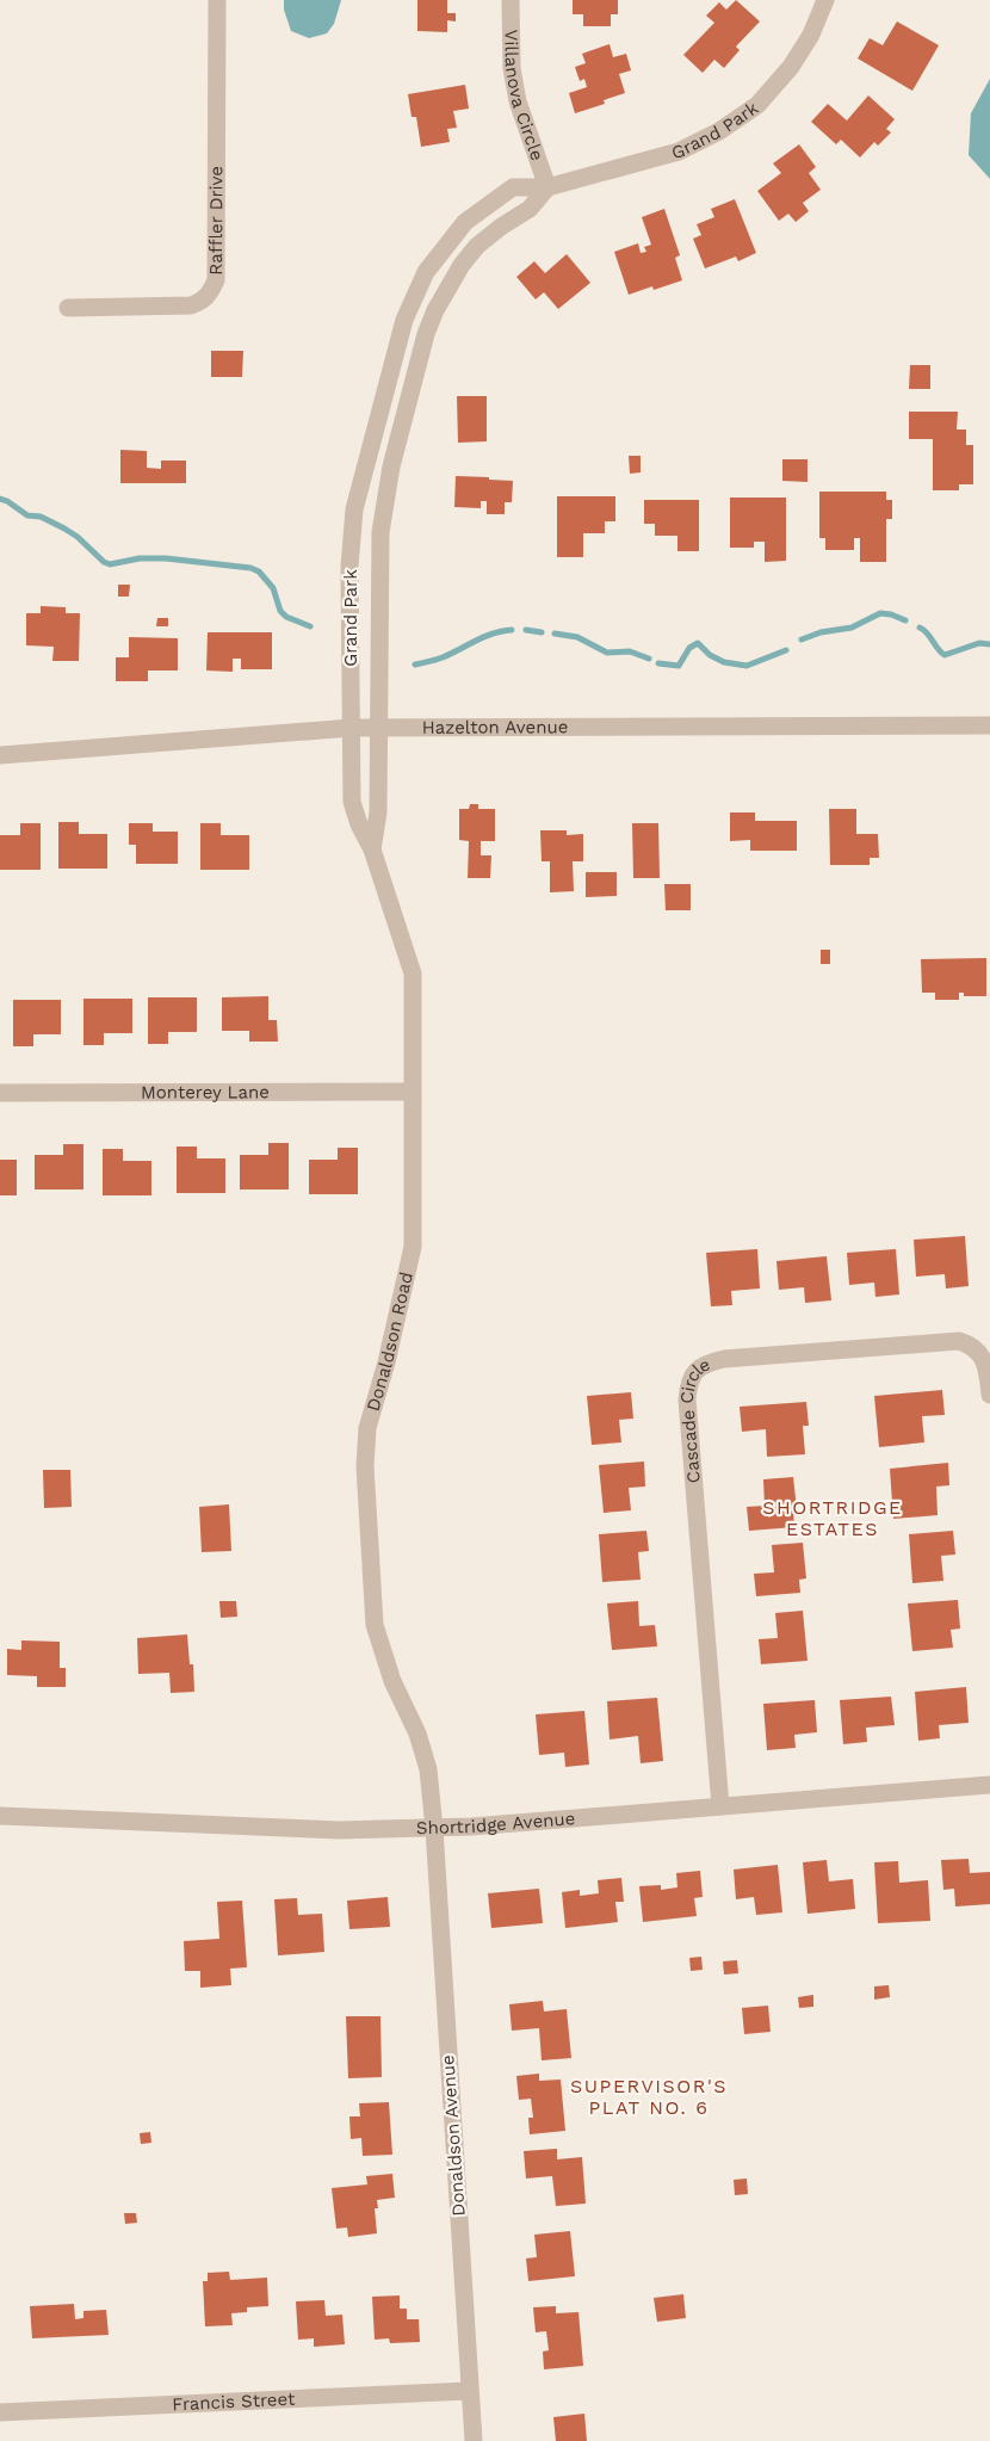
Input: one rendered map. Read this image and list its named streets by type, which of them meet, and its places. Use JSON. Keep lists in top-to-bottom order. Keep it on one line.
{"streets":{"street":["Villanova Circle","Grand Park","Raffler Drive","Hazelton Avenue","Monterey Lane","Donaldson Road","Cascade Circle","Shortridge Avenue","Donaldson Avenue","Francis Street"]},"crossings":[["Villanova Circle","Grand Park"],["Grand Park","Hazelton Avenue"],["Grand Park","Donaldson Road"],["Hazelton Avenue","Donaldson Road"],["Monterey Lane","Donaldson Road"],["Donaldson Road","Shortridge Avenue"],["Donaldson Road","Donaldson Avenue"],["Cascade Circle","Shortridge Avenue"],["Shortridge Avenue","Donaldson Avenue"],["Donaldson Avenue","Francis Street"]],"districts":["SHORTRIDGE ESTATES","SUPERVISOR'S PLAT NO. 6"]}
